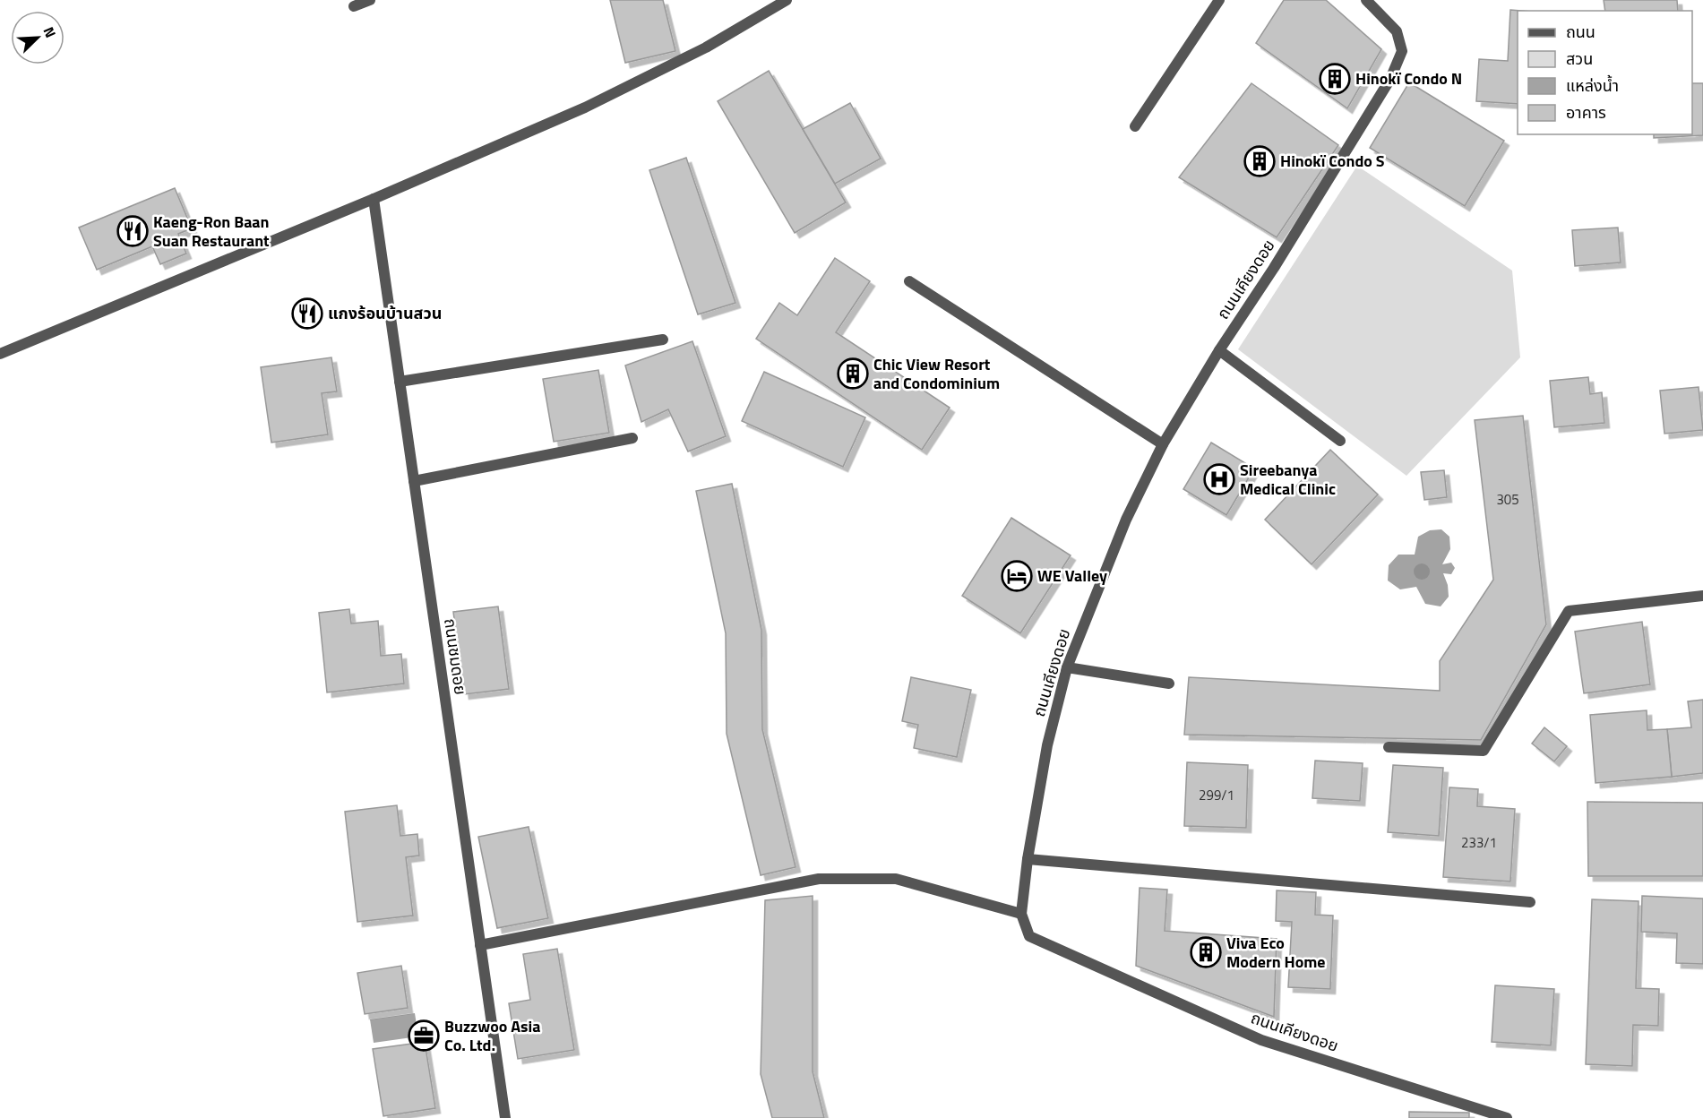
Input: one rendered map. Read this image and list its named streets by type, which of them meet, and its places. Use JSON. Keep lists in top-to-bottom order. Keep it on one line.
{"streets":{"street":["ถนนเคียงดอย","ถนนชมดอย"]},"places":{"building":["Hinokï Condo N","Hinokï Condo S","Chic View Resort and Condominium","Viva Eco Modern Home"],"restaurant":["Kaeng-Ron Baan Suan Restaurant","แกงร้อนบ้านสวน"],"hospital":["Sireebanya Medical Clinic"],"hotel":["WE Valley"],"office":["Buzzwoo Asia Co. Ltd."]},"house_numbers":["305","299/1","233/1"],"legend":["ถนน","สวน","แหล่งน้ำ","อาคาร"],"north":"top right"}
